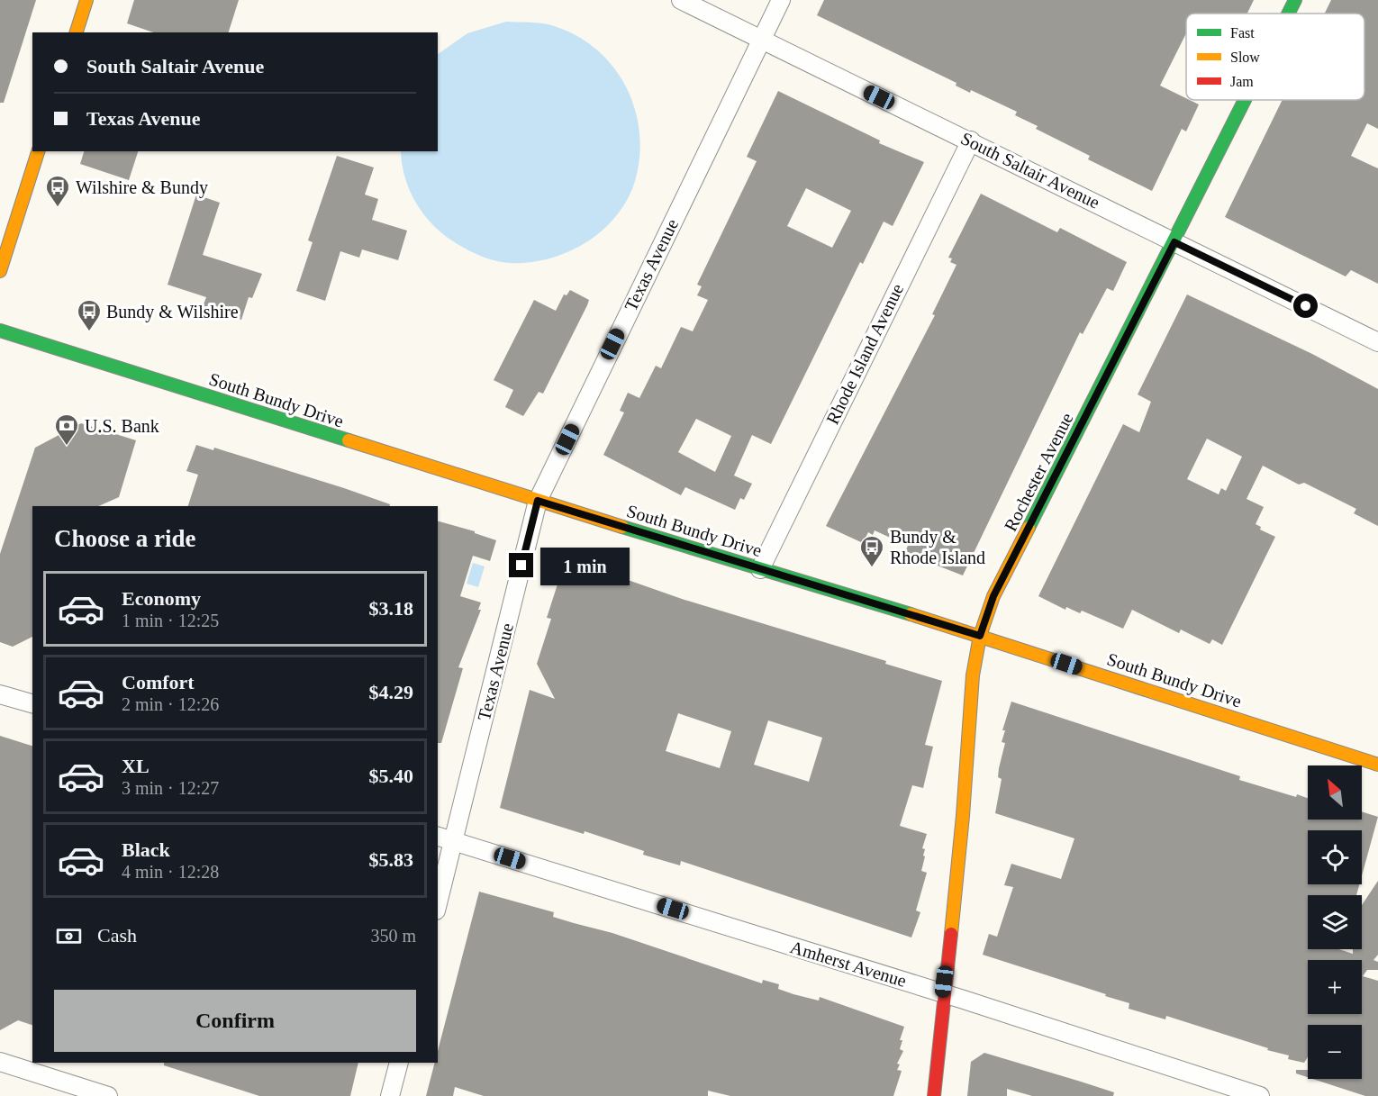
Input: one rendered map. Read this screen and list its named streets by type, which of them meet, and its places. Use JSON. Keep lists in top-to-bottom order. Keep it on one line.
{"streets":{"main road":["South Bundy Drive","Rochester Avenue"],"street":["South Saltair Avenue","Texas Avenue","Rhode Island Avenue","Amherst Avenue"]},"crossings":[["South Saltair Avenue","Texas Avenue"],["South Saltair Avenue","Rhode Island Avenue"],["South Saltair Avenue","Rochester Avenue"],["Texas Avenue","South Bundy Drive"],["Texas Avenue","Amherst Avenue"],["Rhode Island Avenue","South Bundy Drive"],["South Bundy Drive","Rochester Avenue"],["Rochester Avenue","Amherst Avenue"]],"places":{"bus stop":["Wilshire & Bundy","Bundy & Wilshire","Bundy & Rhode Island"],"bank":["U.S. Bank"]},"legend":["Fast","Slow","Jam"],"north":"top left","page":{"banner":["South Saltair Avenue","Texas Avenue"],"heading":"Choose a ride","bubble":"1 min","list":[{"name":"Economy","note":"1 min · 12:25","value":"$3.18"},{"name":"Comfort","note":"2 min · 12:26","value":"$4.29"},{"name":"XL","note":"3 min · 12:27","value":"$5.40"},{"name":"Black","note":"4 min · 12:28","value":"$5.83"}],"map_buttons":["+","−"],"pay":["Cash","350 m"],"buttons":"Confirm"}}
